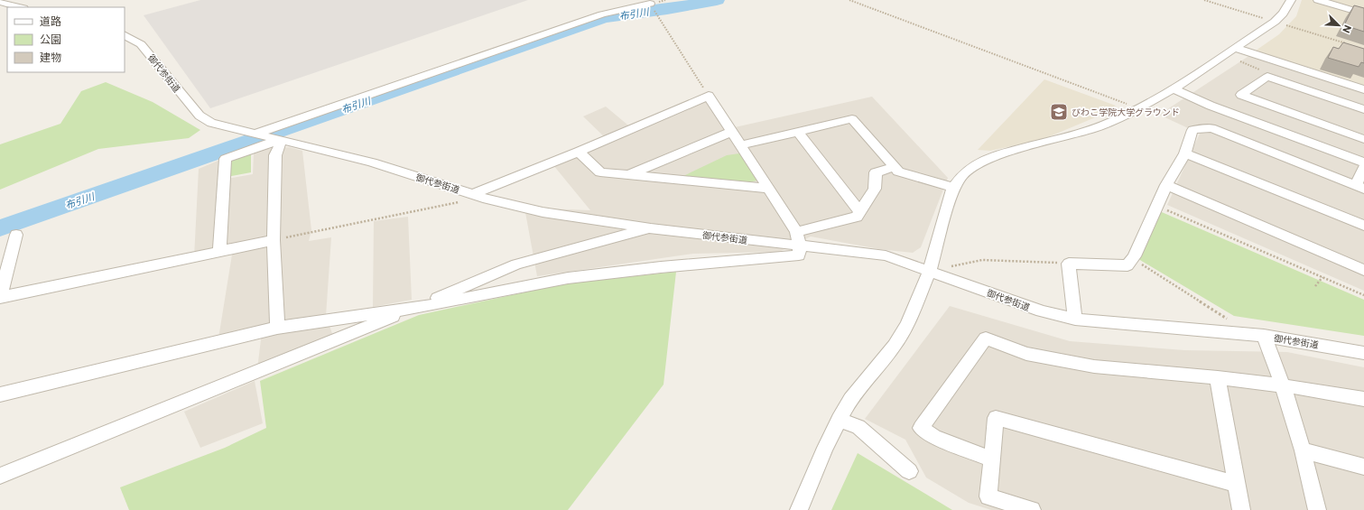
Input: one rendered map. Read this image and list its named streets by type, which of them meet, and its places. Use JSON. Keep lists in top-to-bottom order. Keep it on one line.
{"streets":{"street":["御代参街道"]},"water":["布引川"],"places":{"school or university":["びわこ学院大学グラウンド"]},"legend":["道路","公園","建物"],"north":"bottom right"}
